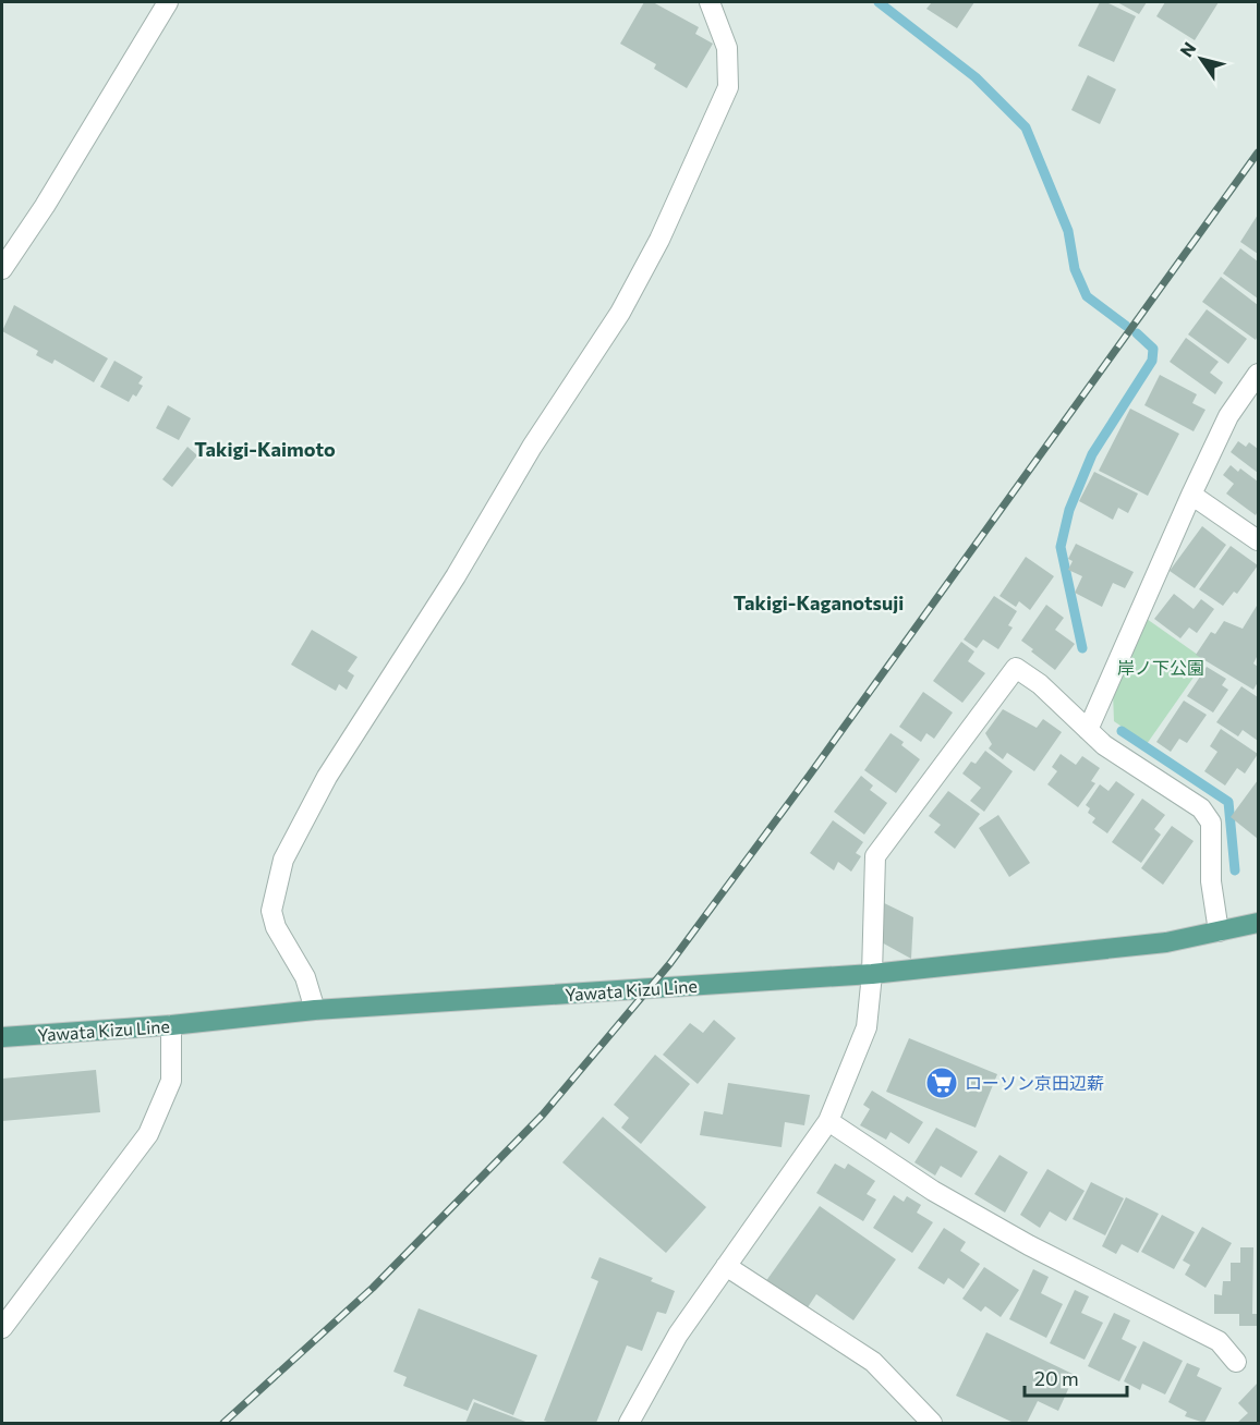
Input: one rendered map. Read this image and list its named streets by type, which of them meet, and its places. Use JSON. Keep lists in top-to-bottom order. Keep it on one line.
{"streets":{"main road":["Yawata Kizu Line"]},"districts":["Takigi-Kaimoto","Takigi-Kaganotsuji"],"parks":["岸ノ下公園"],"places":{"supermarket":["ローソン京田辺薪"]},"scale_bar":"20 m","north":"top left"}
